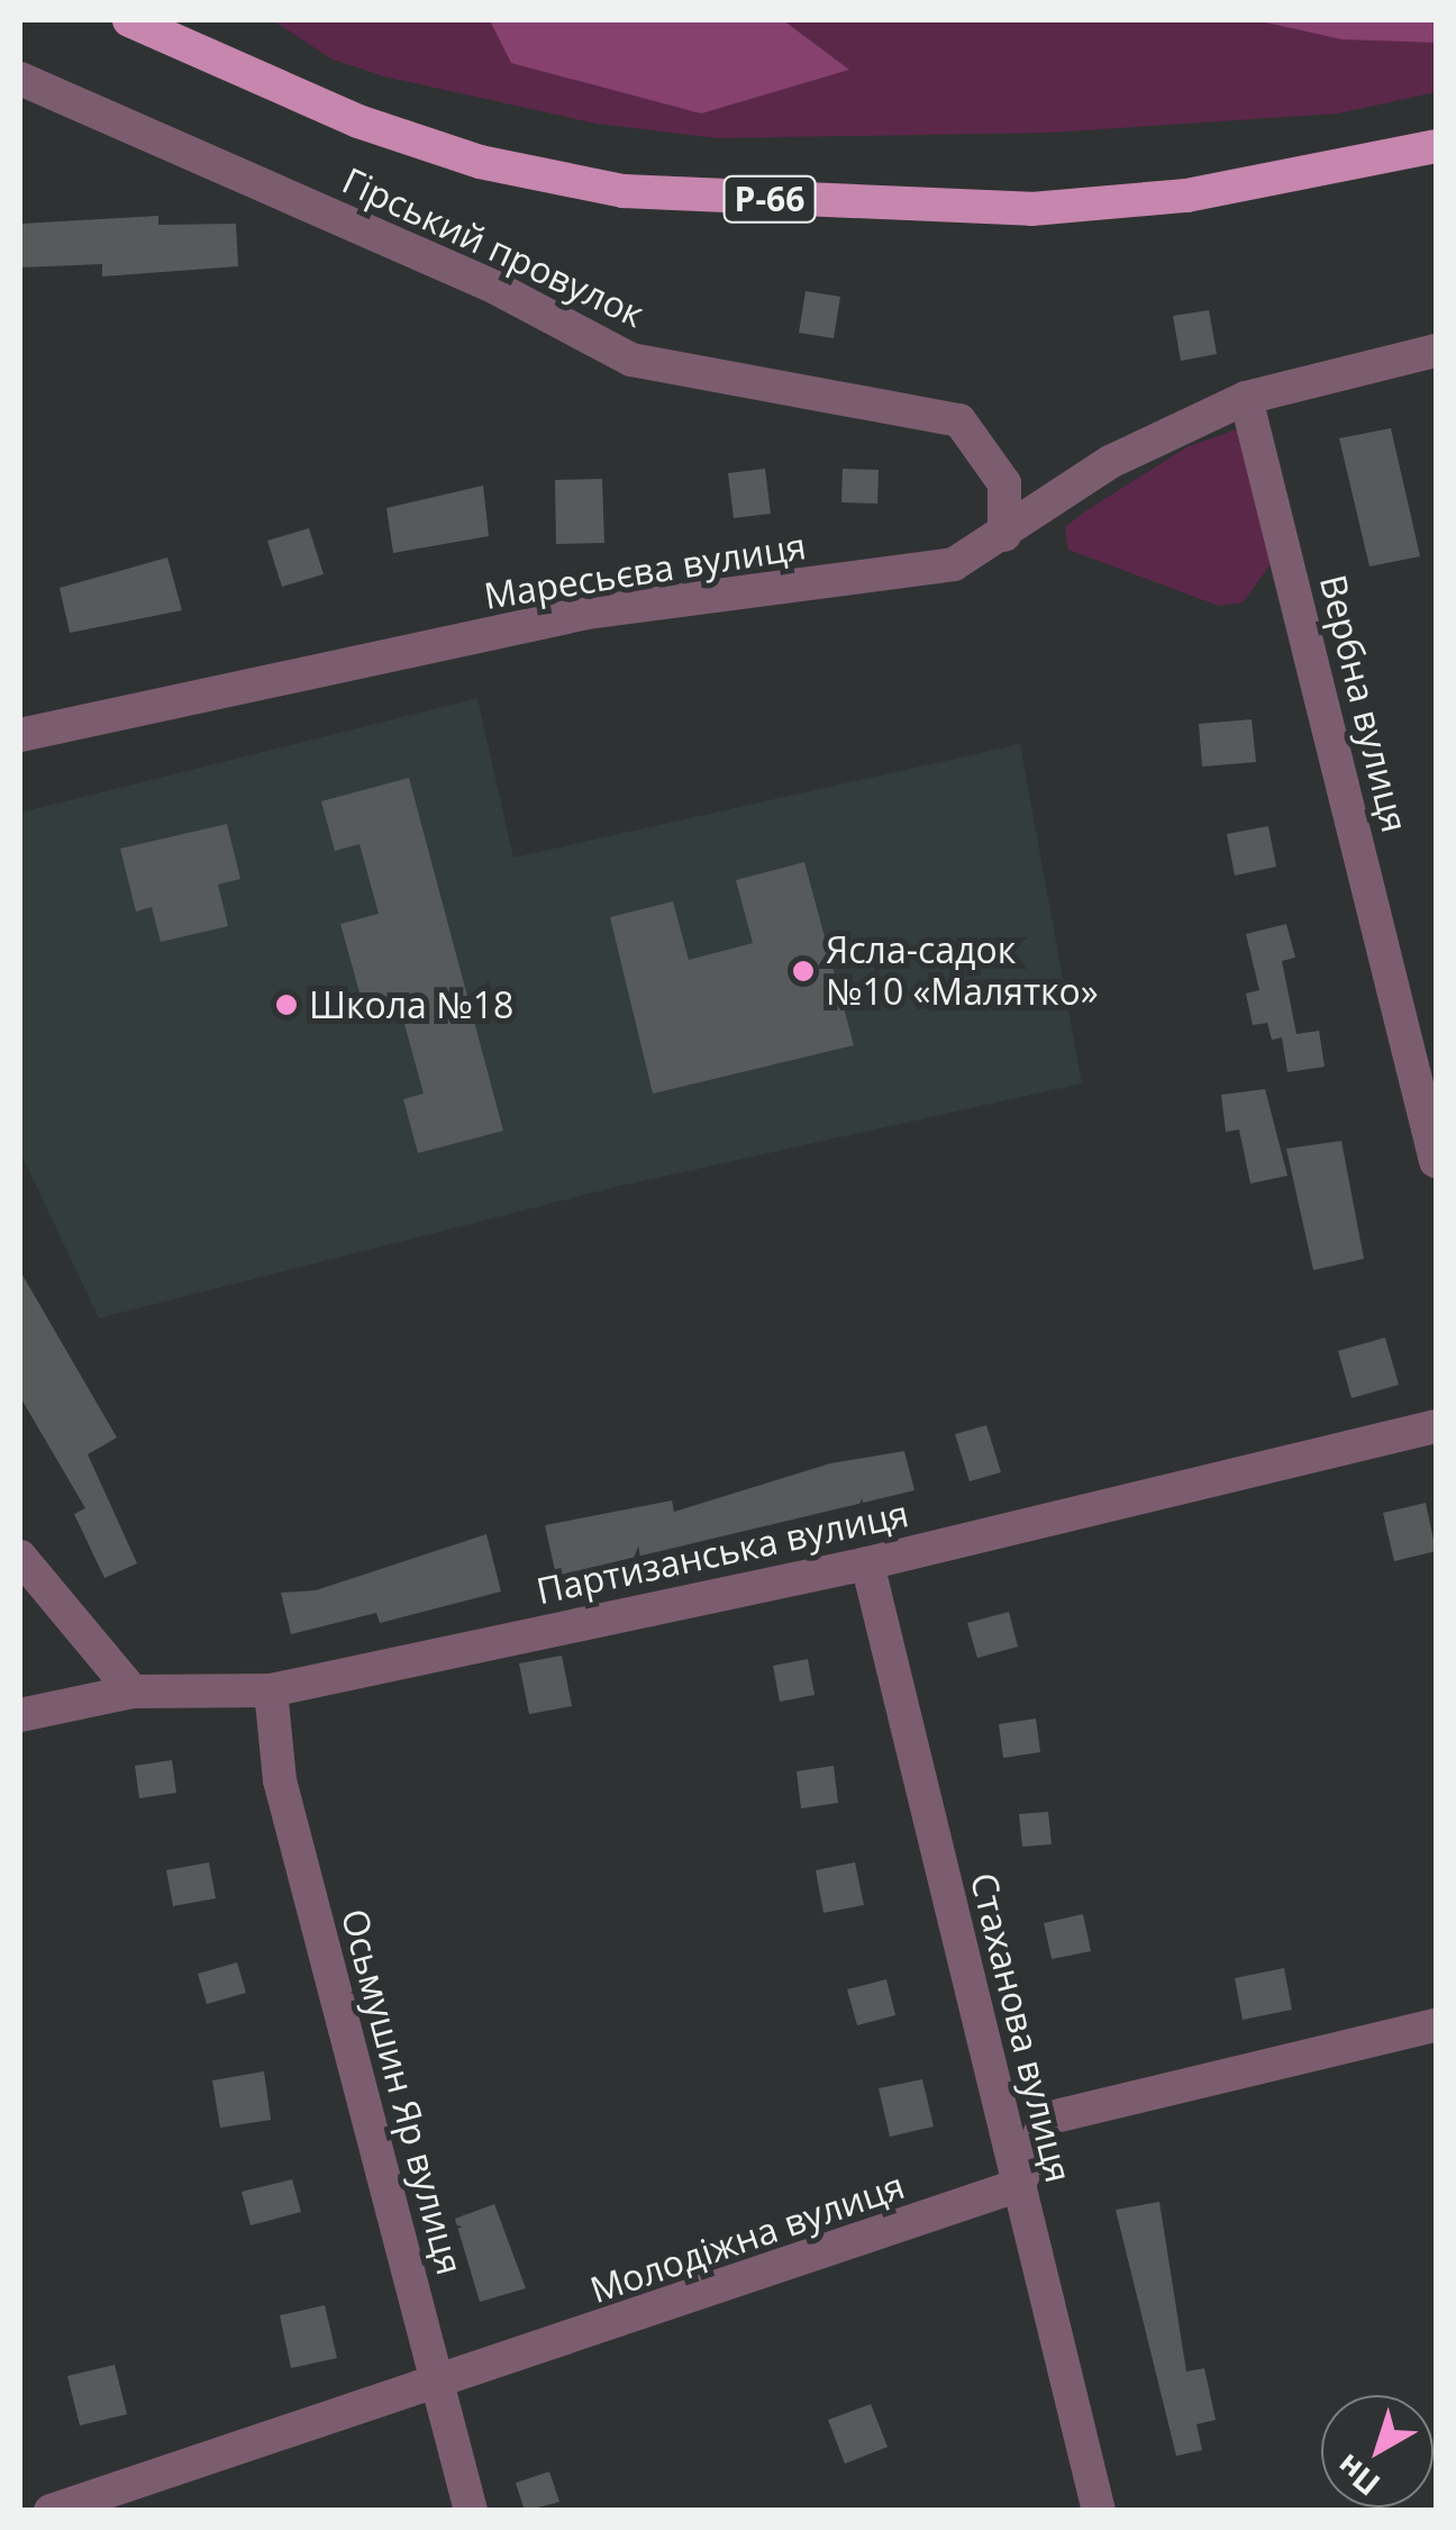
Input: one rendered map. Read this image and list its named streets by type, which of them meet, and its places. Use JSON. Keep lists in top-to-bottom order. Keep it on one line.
{"streets":{"main road":["Р-66"],"street":["Гірський провулок","Маресьєва вулиця","Вербна вулиця","Партизанська вулиця","Стаханова вулиця","Осьмушин Яр вулиця","Молодіжна вулиця"]},"crossings":[["Гірський провулок","Маресьєва вулиця"],["Маресьєва вулиця","Вербна вулиця"],["Партизанська вулиця","Стаханова вулиця"],["Партизанська вулиця","Осьмушин Яр вулиця"],["Стаханова вулиця","Молодіжна вулиця"],["Осьмушин Яр вулиця","Молодіжна вулиця"]],"places":["Ясла-садок №10 «Малятко»","Школа №18"],"north":"bottom left"}
